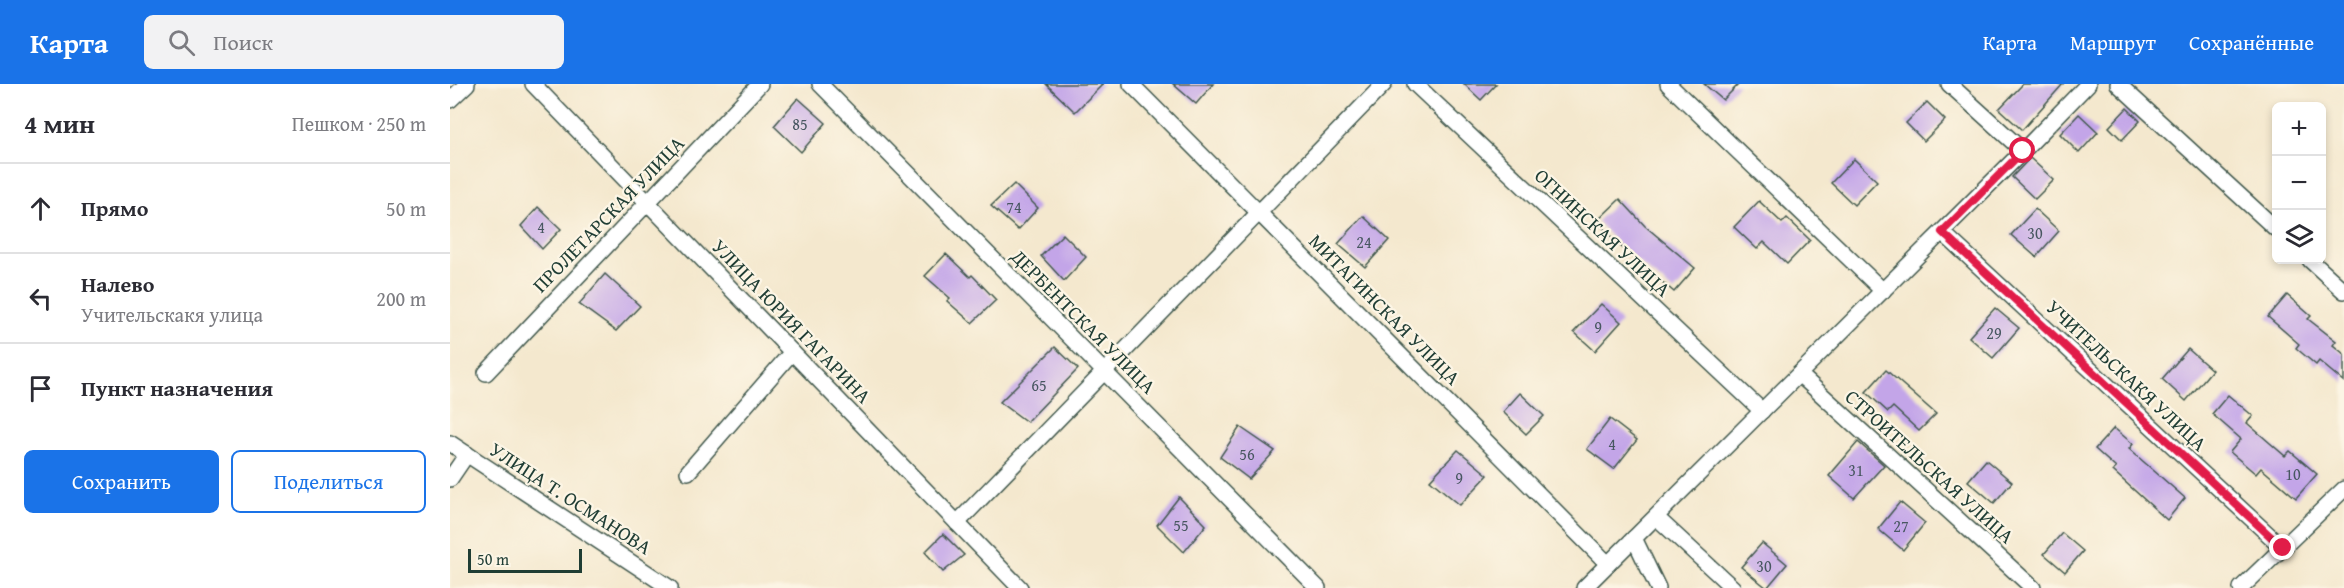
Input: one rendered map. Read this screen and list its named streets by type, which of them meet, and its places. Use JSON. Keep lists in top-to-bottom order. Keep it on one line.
{"streets":{"street":["ПРОЛЕТАРСКАЯ УЛИЦА","ОГНИНСКАЯ УЛИЦА","МИТАГИНСКАЯ УЛИЦА","УЛИЦА ЮРИЯ ГАГАРИНА","ДЕРБЕНТСКАЯ УЛИЦА","УЧИТЕЛЬСКАКЯ УЛИЦА","СТРОИТЕЛЬСКАЯ УЛИЦА","УЛИЦА Т. ОСМАНОВА"]},"crossings":[["ПРОЛЕТАРСКАЯ УЛИЦА","УЛИЦА ЮРИЯ ГАГАРИНА"]],"house_numbers":["85","74","4","30","24","9","29","65","4","56","31","10","9","55","27","30"],"scale_bar":"50 m","page":{"header":"Карта","search":"Поиск","nav":["Карта","Маршрут","Сохранённые"],"heading":["4 мин","Пешком · 250 m"],"map_buttons":["+","−"],"list":[["Прямо","50 m"],["Налево","Учительскакя улица","200 m"],"Пункт назначения"],"buttons":["Сохранить","Поделиться"],"scale":"50 m"}}
